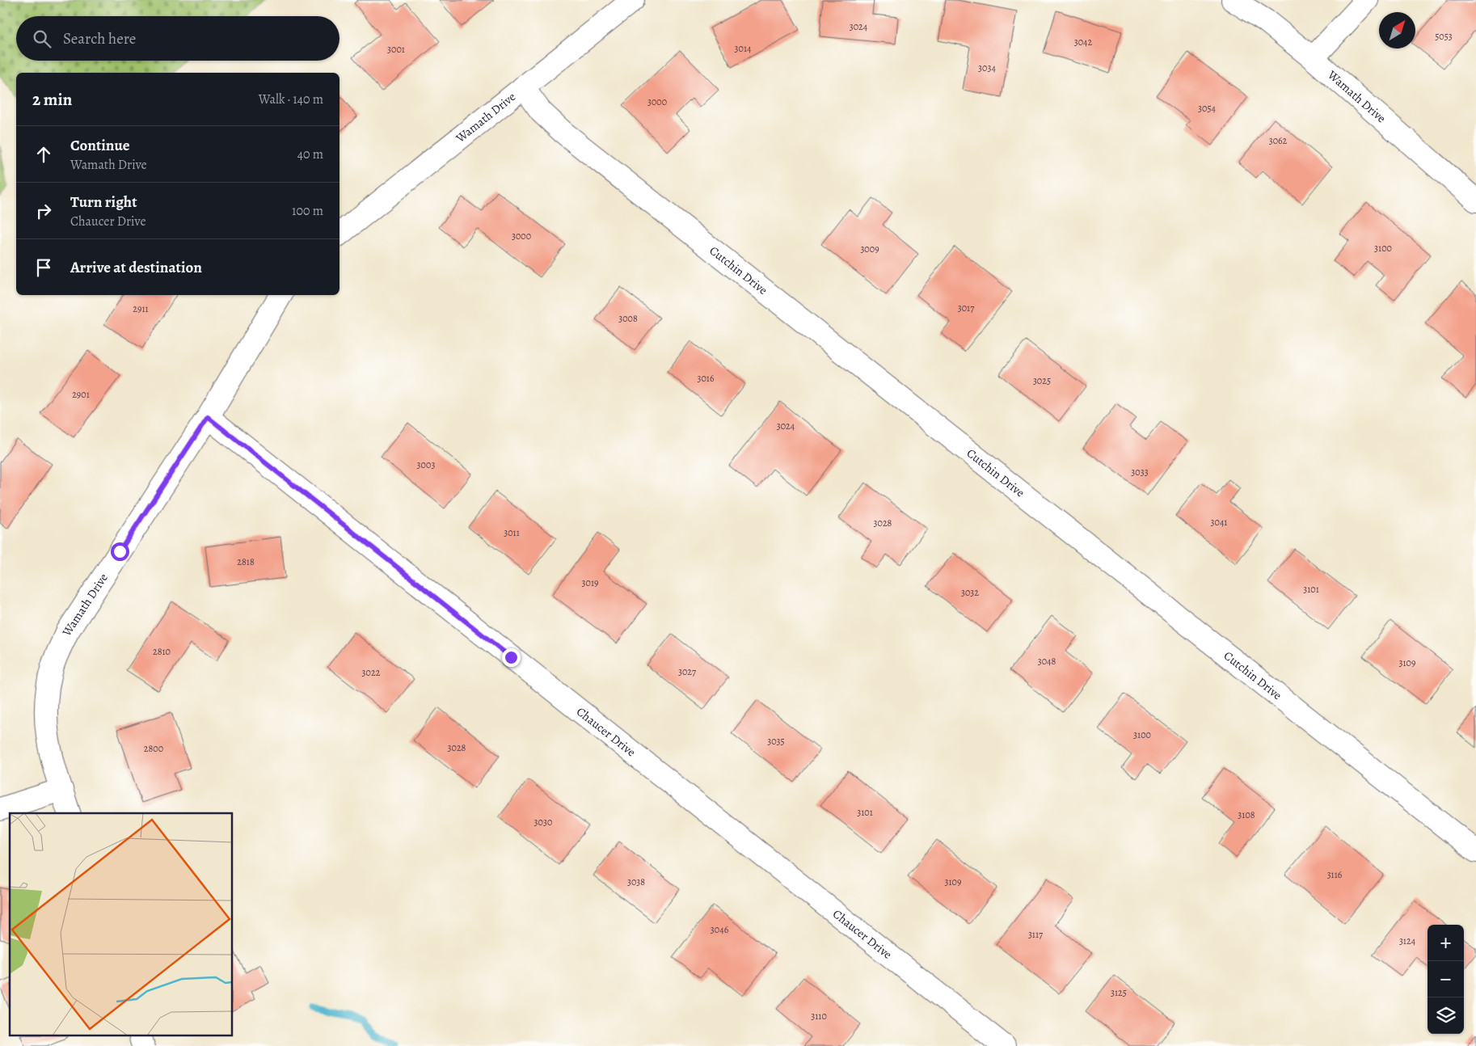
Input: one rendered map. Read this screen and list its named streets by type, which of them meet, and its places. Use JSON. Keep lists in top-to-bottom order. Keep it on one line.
{"streets":{"street":["Wamath Drive","Cutchin Drive","Chaucer Drive"]},"crossings":[["Wamath Drive","Cutchin Drive"],["Wamath Drive","Chaucer Drive"]],"house_numbers":["3024","5053","3042","3014","3001","3034","3000","3054","3062","3000","3100","3009","3017","2911","3008","3016","3025","2901","3024","3003","3033","3041","3028","3011","2818","3019","3101","3032","2810","3048","3109","3027","3022","3100","3035","3028","2800","3101","3108","3030","3116","3038","3109","3046","3117","3124","3125","3110"],"north":"top right","page":{"search":"Search here","heading":["2 min","Walk · 140 m"],"list":[["Continue","Wamath Drive","40 m"],["Turn right","Chaucer Drive","100 m"],"Arrive at destination"],"map_buttons":["+","−"]}}
